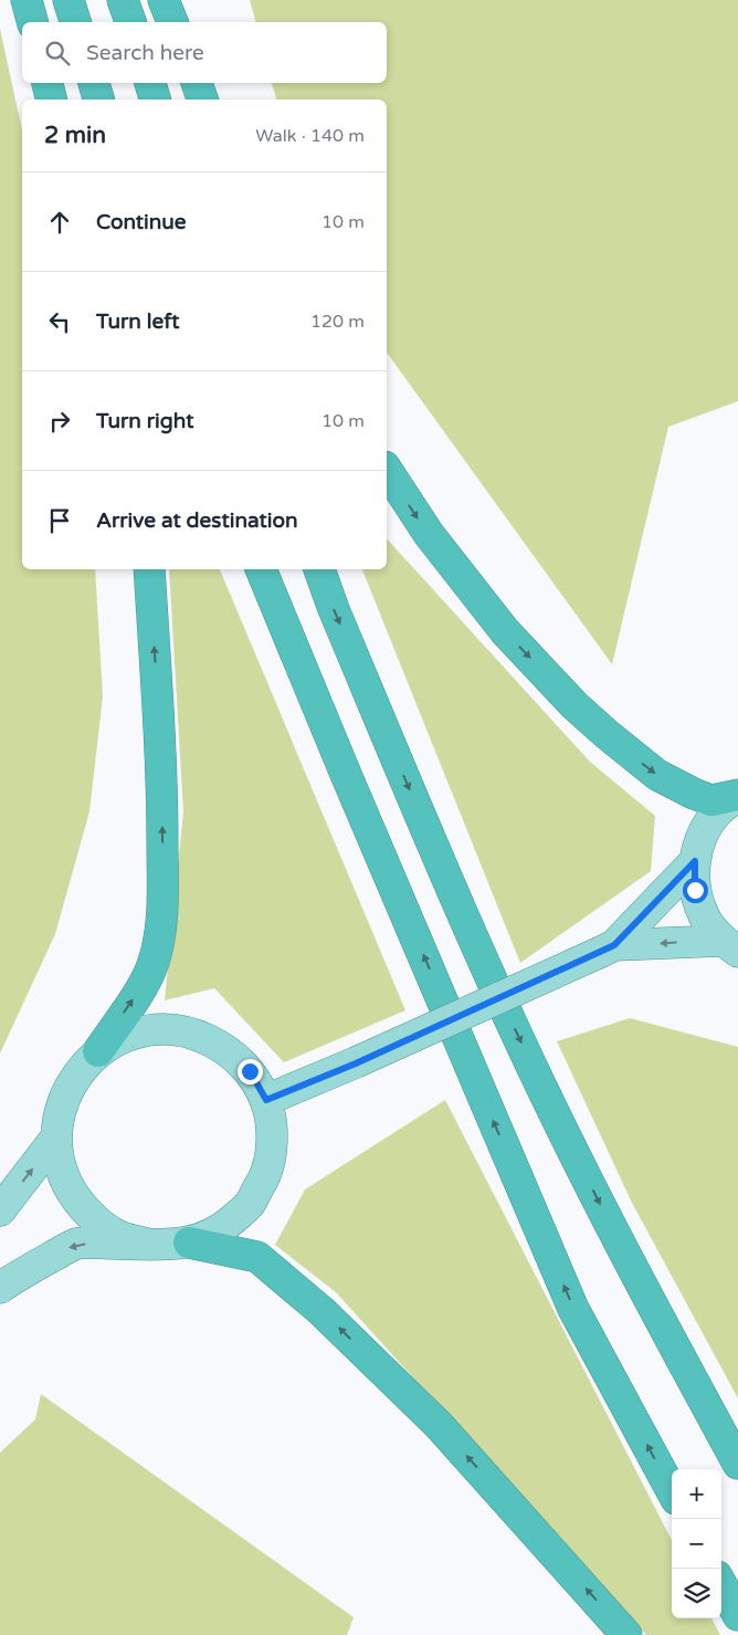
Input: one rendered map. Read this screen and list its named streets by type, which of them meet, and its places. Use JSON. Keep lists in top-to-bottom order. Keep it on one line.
{"page":{"search":"Search here","heading":["2 min","Walk · 140 m"],"list":[["Continue","10 m"],["Turn left","120 m"],["Turn right","10 m"],"Arrive at destination"],"map_buttons":["+","−"]}}
